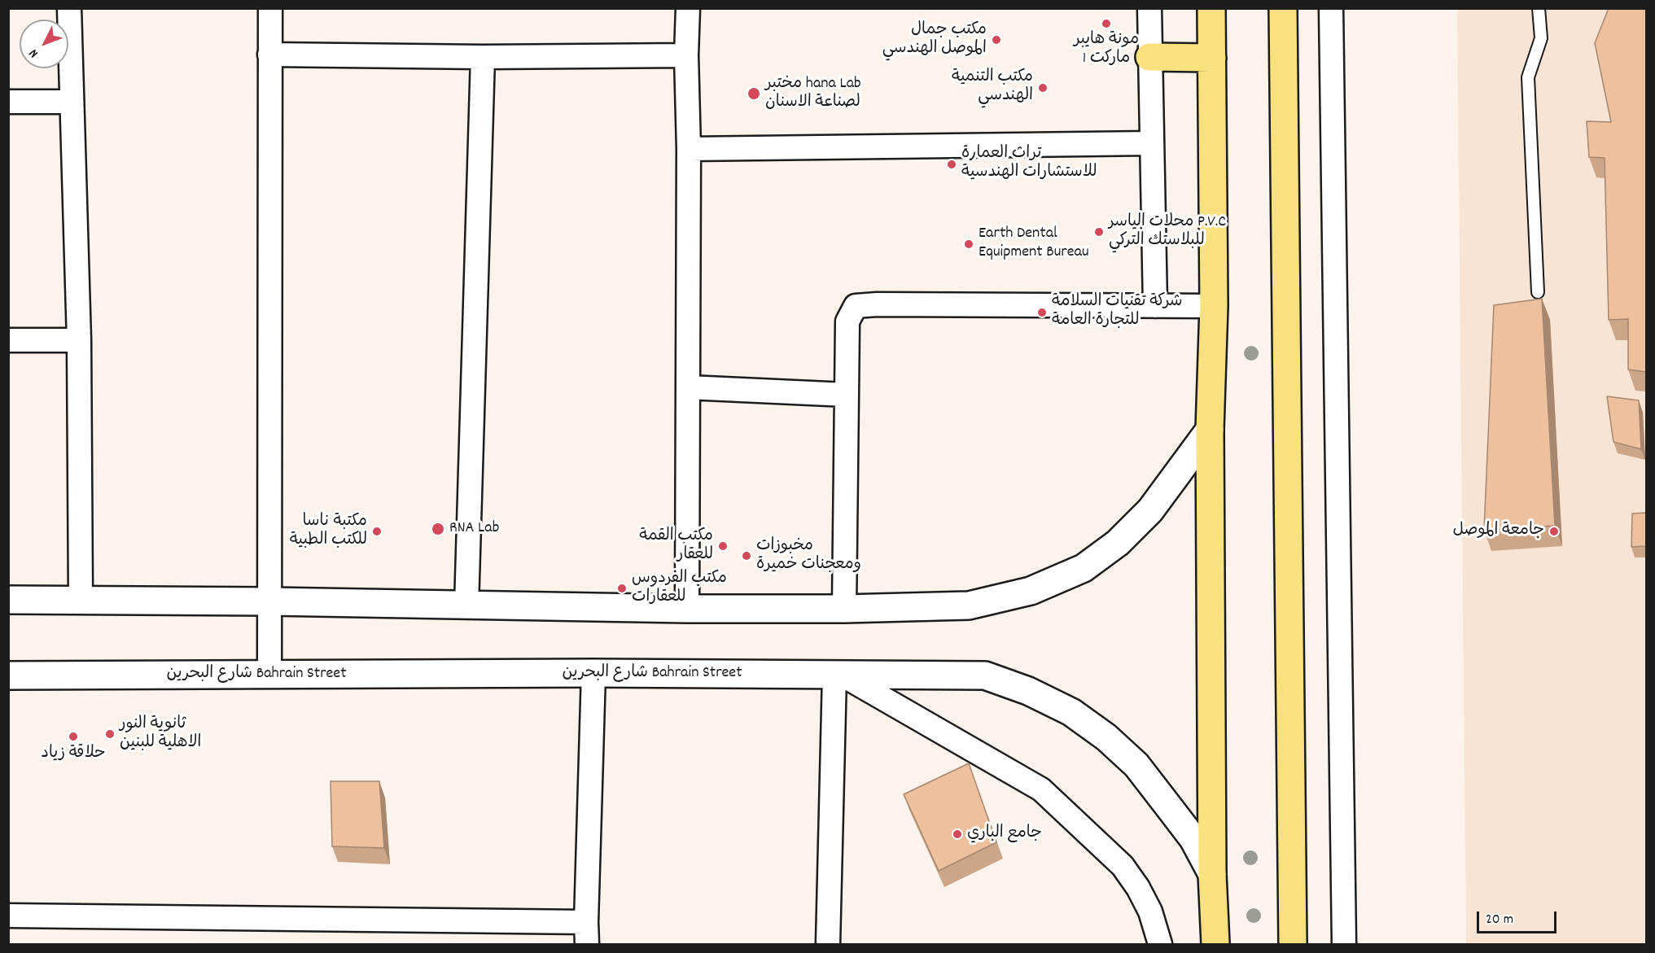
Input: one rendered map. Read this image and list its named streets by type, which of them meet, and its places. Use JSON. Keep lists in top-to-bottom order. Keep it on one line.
{"streets":{"main road":["شارع البحرين Bahrain Street"]},"places":["مونة هايبر ماركت 1","مكتب جمال الموصل الهندسي","مكتب التنمية الهندسي","مختبر hana Lab لصناعة الاسنان","تراث العمارة للاستشارات الهندسية","محلات الياسر P.V.C للبلاستك التركي","Earth Dental Equipment Bureau","شركة تقنيات السلامة للتجارة العامة","RNA Lab","مكتبة ناسا للكتب الطبية","جامعة الموصل","مكتب القمة للعقار","مخبوزات ومعجنات خميرة","مكتب الفردوس للعقارات","ثانوية النور الاهلية للبنين","حلاقة زياد","جامع الباري"],"scale_bar":"20 m","north":"bottom left"}
